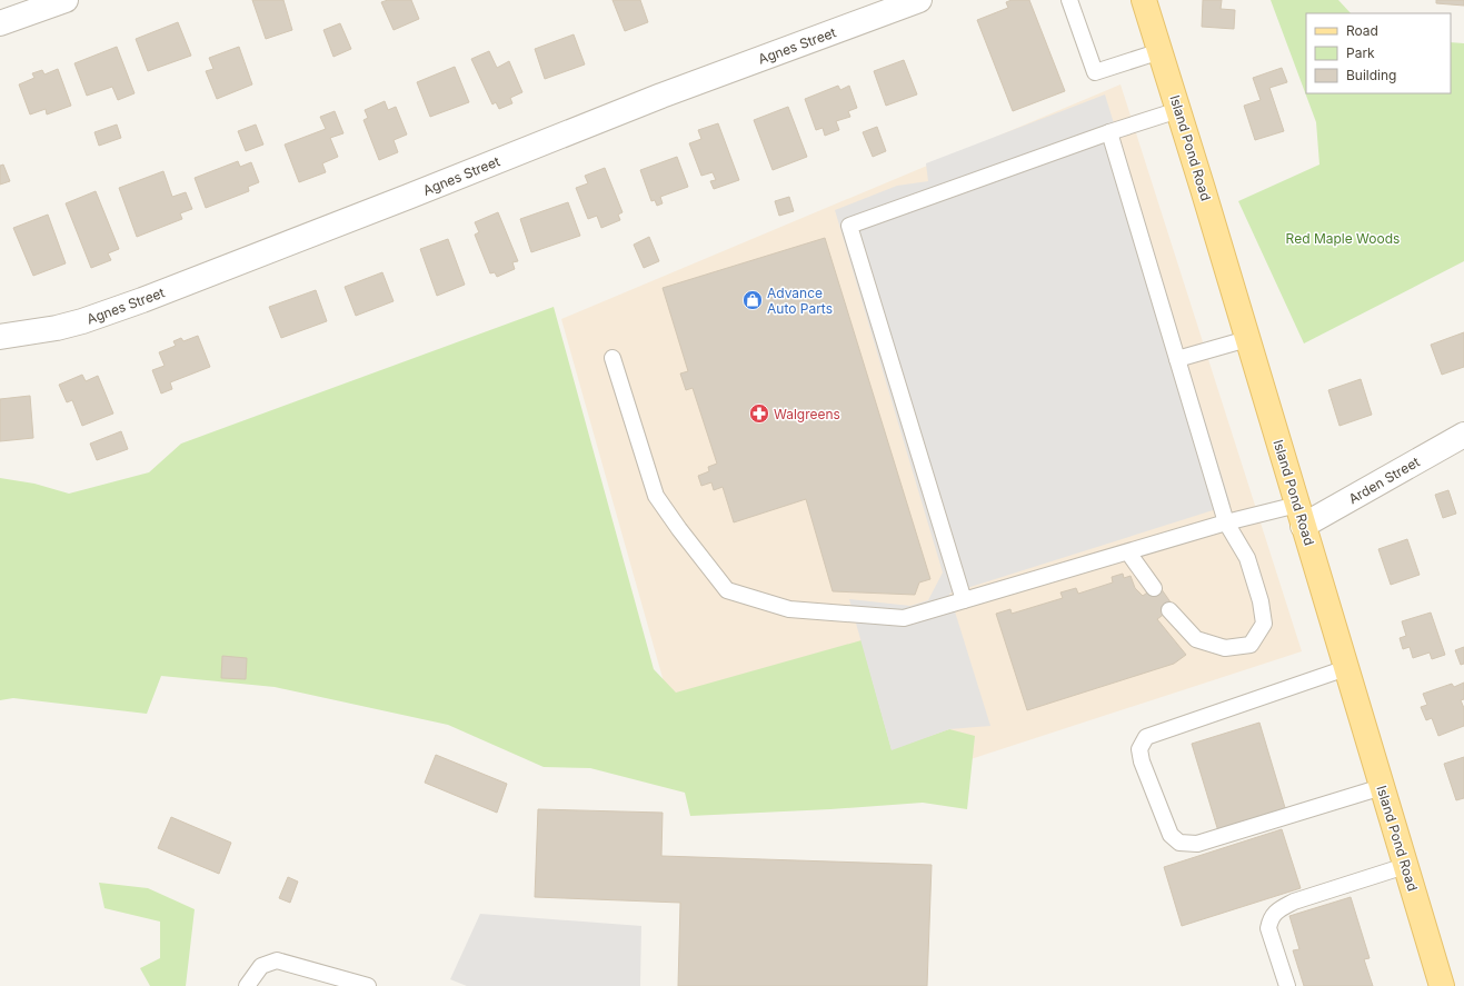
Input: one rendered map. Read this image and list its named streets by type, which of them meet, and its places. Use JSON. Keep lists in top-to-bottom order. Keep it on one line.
{"streets":{"main road":["Island Pond Road"],"street":["Agnes Street","Arden Street"]},"crossings":[["Island Pond Road","Arden Street"]],"parks":["Red Maple Woods"],"places":{"shop":["Advance Auto Parts"],"pharmacy":["Walgreens"]},"legend":["Road","Park","Building"]}
